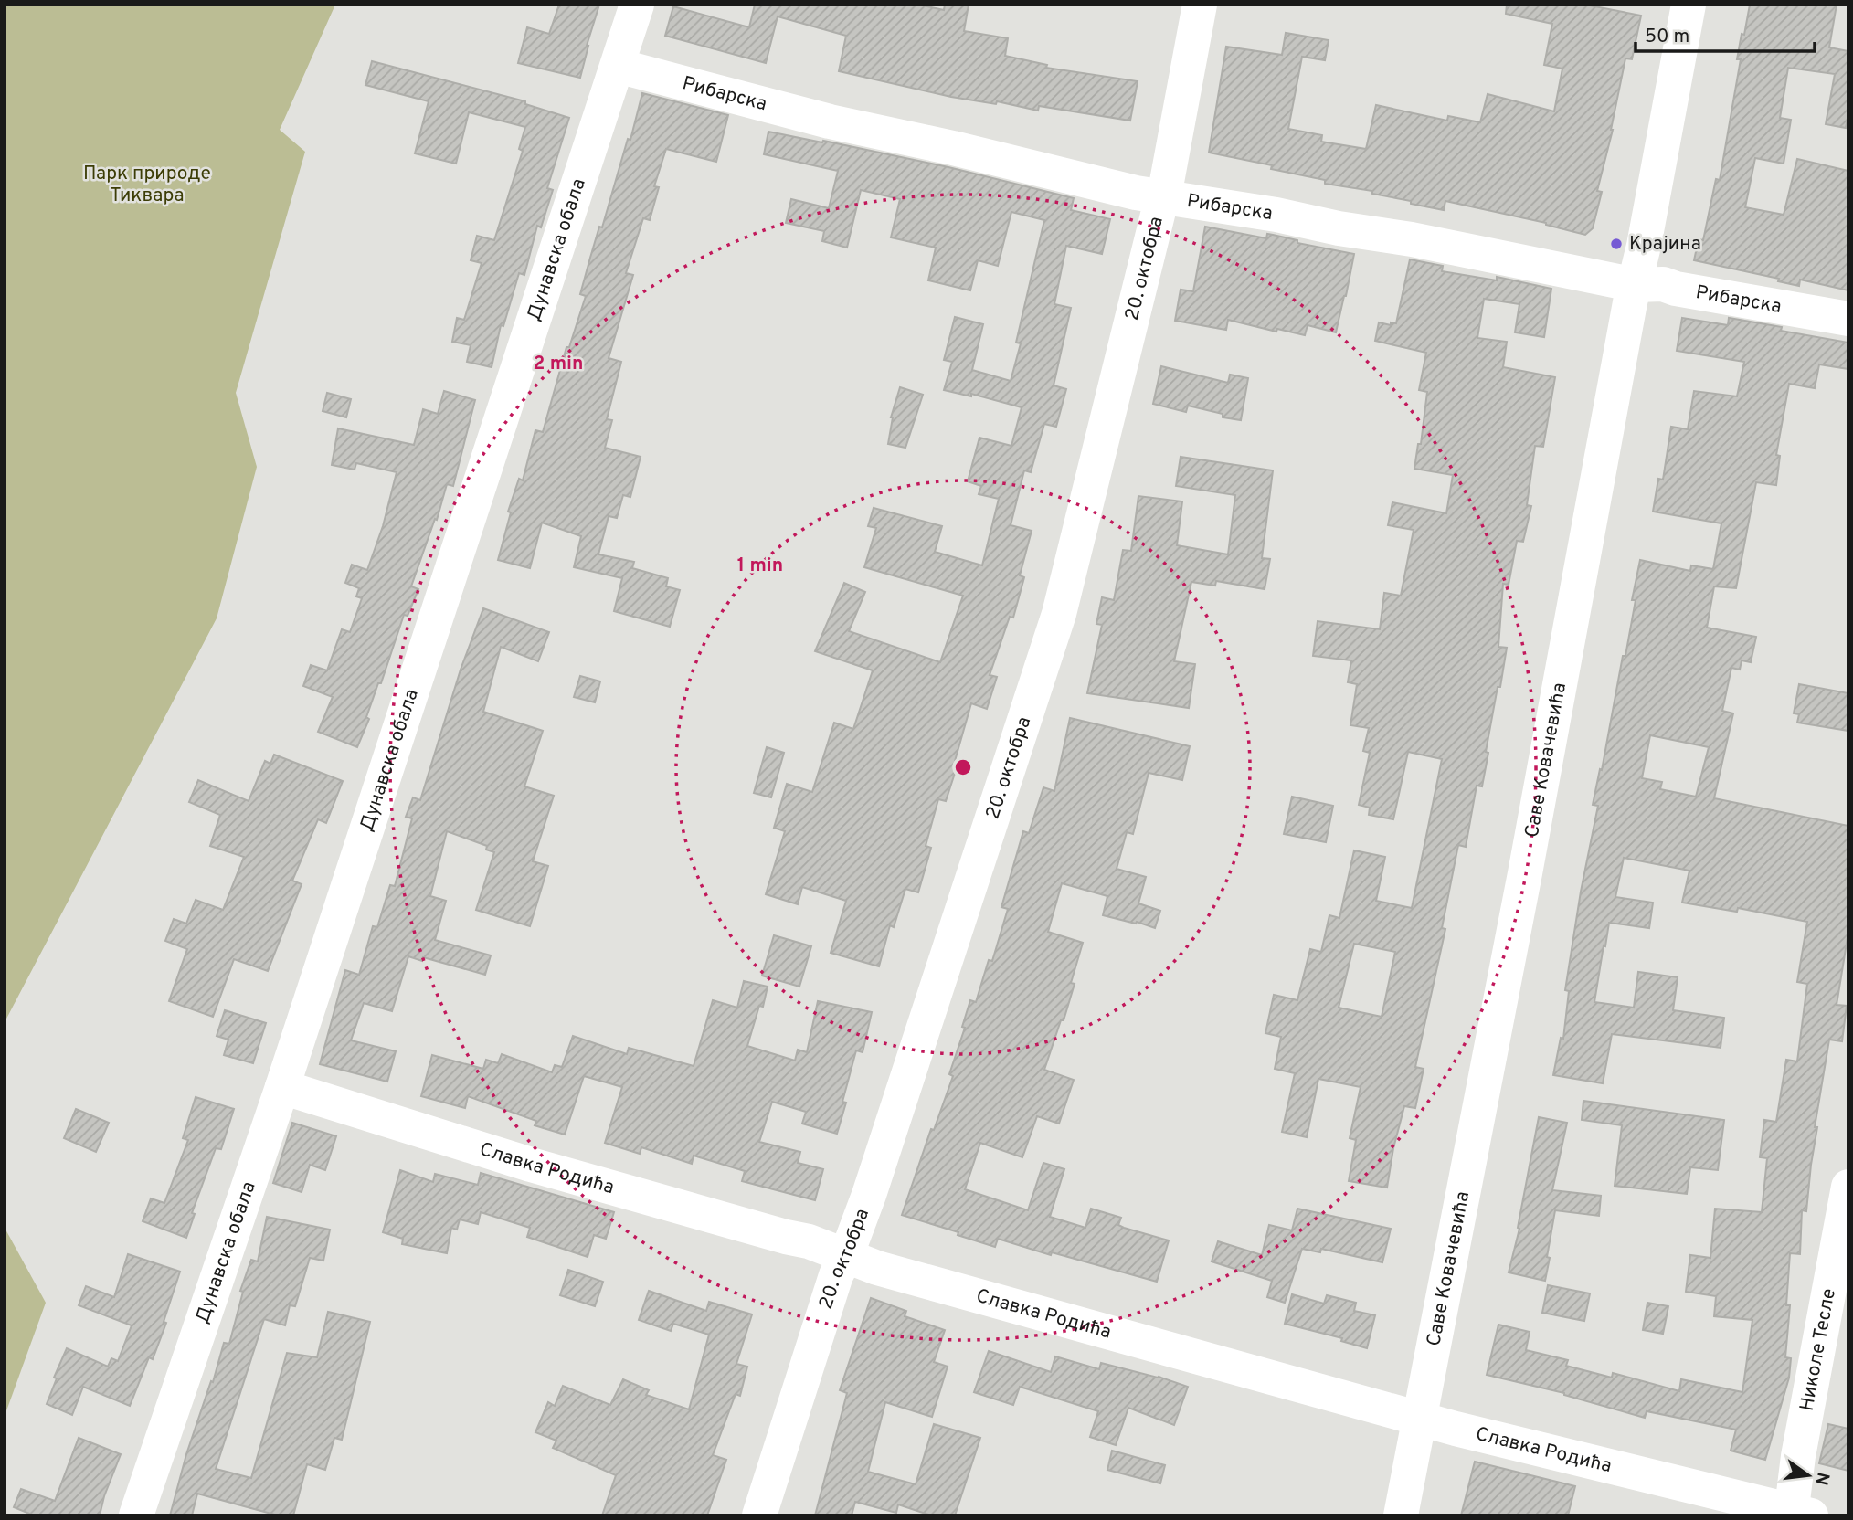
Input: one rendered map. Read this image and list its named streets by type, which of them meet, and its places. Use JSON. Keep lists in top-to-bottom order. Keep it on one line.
{"streets":{"street":["Рибарска","Дунавска обала","20. октобра","Саве Ковачевића","Славка Родића","Николе Тесле"]},"crossings":[["Рибарска","Дунавска обала"],["Рибарска","20. октобра"],["Рибарска","Саве Ковачевића"],["Дунавска обала","Славка Родића"],["20. октобра","Славка Родића"],["Саве Ковачевића","Славка Родића"],["Славка Родића","Николе Тесле"]],"parks":["Парк природе Тиквара"],"places":["Крајина"],"scale_bar":"50 m","north":"right","rings":["2 min","1 min"]}
